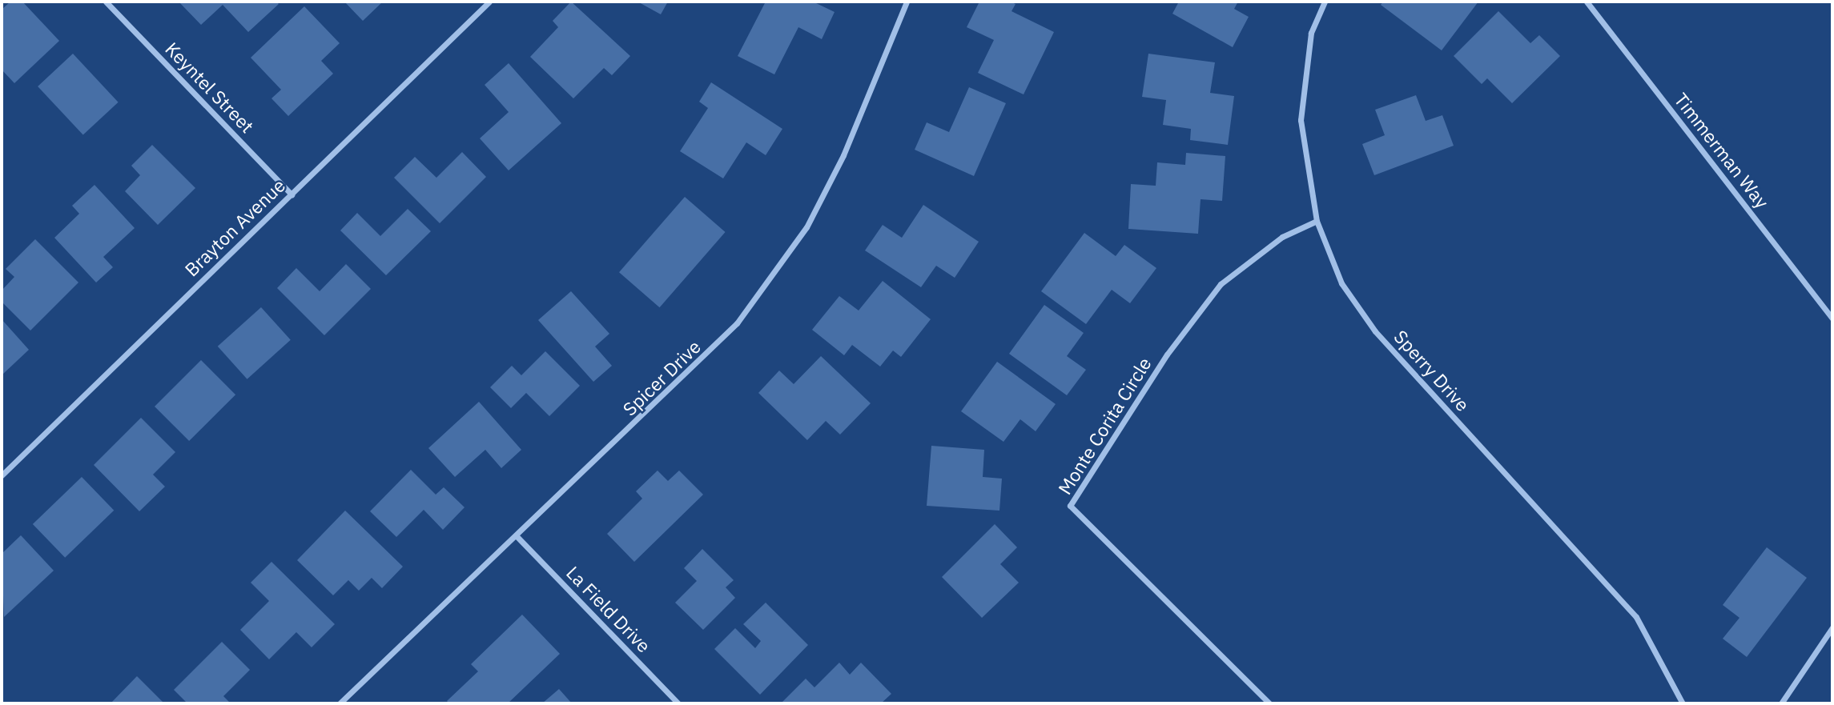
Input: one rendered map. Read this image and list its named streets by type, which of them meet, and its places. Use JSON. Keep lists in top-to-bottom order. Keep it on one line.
{"streets":{"street":["Keyntel Street","Timmerman Way","Brayton Avenue","Sperry Drive","Spicer Drive","Monte Corita Circle","La Field Drive"]},"crossings":[["Keyntel Street","Brayton Avenue"],["Sperry Drive","Monte Corita Circle"],["Spicer Drive","La Field Drive"]]}
